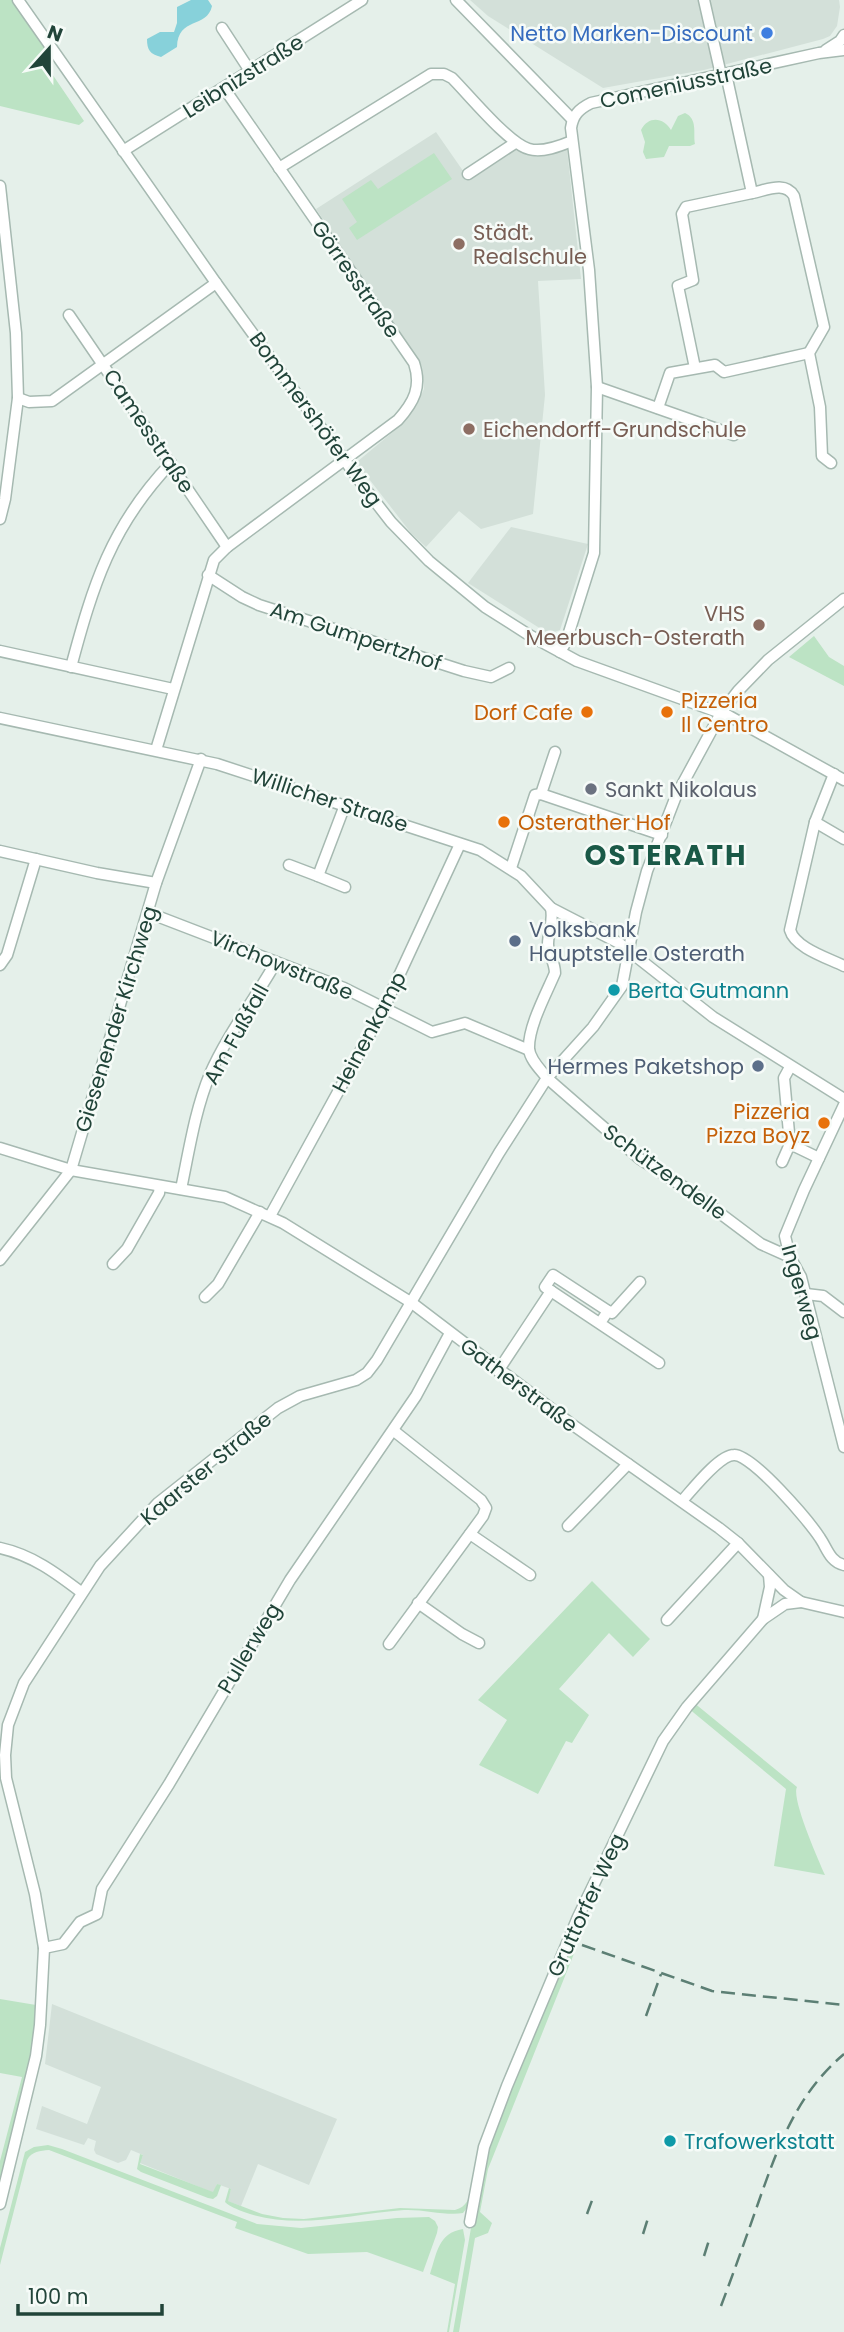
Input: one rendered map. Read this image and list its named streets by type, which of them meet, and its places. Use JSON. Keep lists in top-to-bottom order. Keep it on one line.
{"streets":{"street":["Leibnizstraße","Comeniusstraße","Görresstraße","Bommershöfer Weg","Camesstraße","Am Gumpertzhof","Willicher Straße","Virchowstraße","Giesenender Kirchweg","Heinenkamp","Am Fußfall","Schützendelle","Ingerweg","Gatherstraße","Kaarster Straße","Pullerweg","Gruttorfer Weg"]},"crossings":[["Leibnizstraße","Görresstraße"],["Leibnizstraße","Bommershöfer Weg"],["Görresstraße","Bommershöfer Weg"],["Bommershöfer Weg","Kaarster Straße"],["Willicher Straße","Giesenender Kirchweg"],["Willicher Straße","Heinenkamp"],["Willicher Straße","Kaarster Straße"],["Virchowstraße","Giesenender Kirchweg"],["Virchowstraße","Heinenkamp"],["Virchowstraße","Am Fußfall"],["Virchowstraße","Schützendelle"],["Giesenender Kirchweg","Gatherstraße"],["Heinenkamp","Gatherstraße"],["Am Fußfall","Gatherstraße"],["Schützendelle","Ingerweg"],["Schützendelle","Kaarster Straße"],["Gatherstraße","Kaarster Straße"],["Gatherstraße","Pullerweg"],["Gatherstraße","Gruttorfer Weg"],["Kaarster Straße","Pullerweg"]],"districts":["OSTERATH"],"places":["Netto Marken-Discount","Städt. Realschule","Eichendorff-Grundschule","VHS Meerbusch-Osterath","Dorf Cafe","Pizzeria Il Centro","Sankt Nikolaus","Osterather Hof","Volksbank Hauptstelle Osterath","Berta Gutmann","Hermes Paketshop","Pizzeria Pizza Boyz","Trafowerkstatt"],"scale_bar":"100 m","north":"top"}
